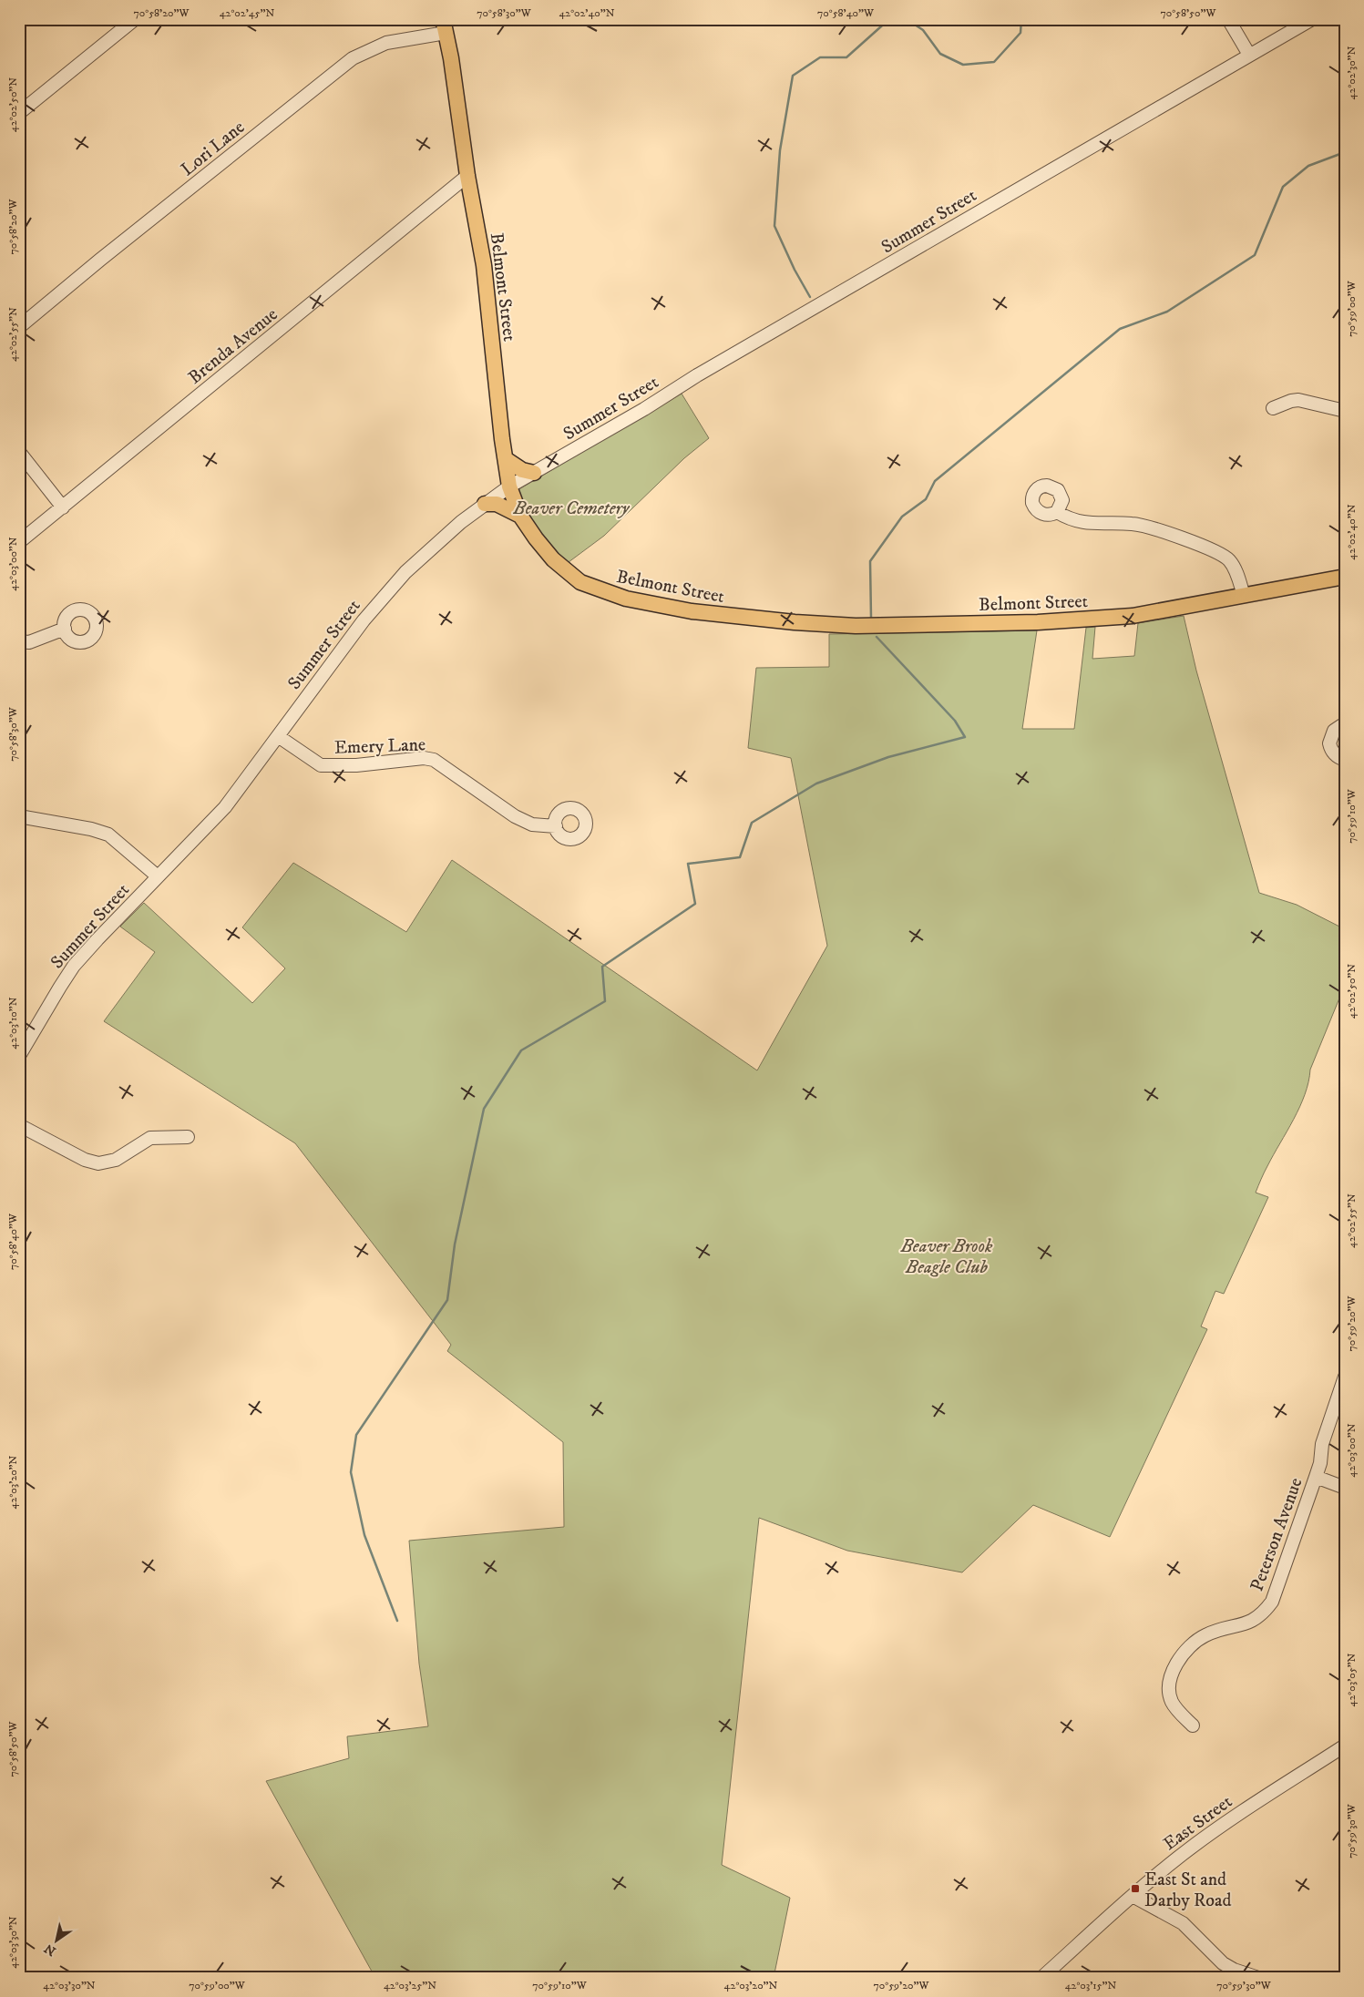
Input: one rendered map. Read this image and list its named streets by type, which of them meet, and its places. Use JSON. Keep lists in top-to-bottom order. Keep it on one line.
{"streets":{"main road":["Belmont Street"],"street":["Lori Lane","Summer Street","Brenda Avenue","Emery Lane","Peterson Avenue","East Street"]},"crossings":[["Lori Lane","Belmont Street"],["Summer Street","Belmont Street"],["Summer Street","Emery Lane"],["Belmont Street","Brenda Avenue"]],"parks":["Beaver Cemetery","Beaver Brook Beagle Club"],"places":{"transit":["East St and Darby Road"]},"north":"bottom left","coordinates":["70°58'20\"W","42°02'45\"N","70°58'30\"W","42°02'40\"N","70°58'40\"W","70°58'50\"W","42°02'30\"N","42°02'50\"N","70°59'00\"W","42°02'55\"N","42°03'00\"N","70°59'10\"W","42°03'10\"N","70°59'20\"W","42°03'20\"N","42°03'05\"N","70°59'30\"W","42°03'30\"N","42°03'25\"N","42°03'15\"N"]}
